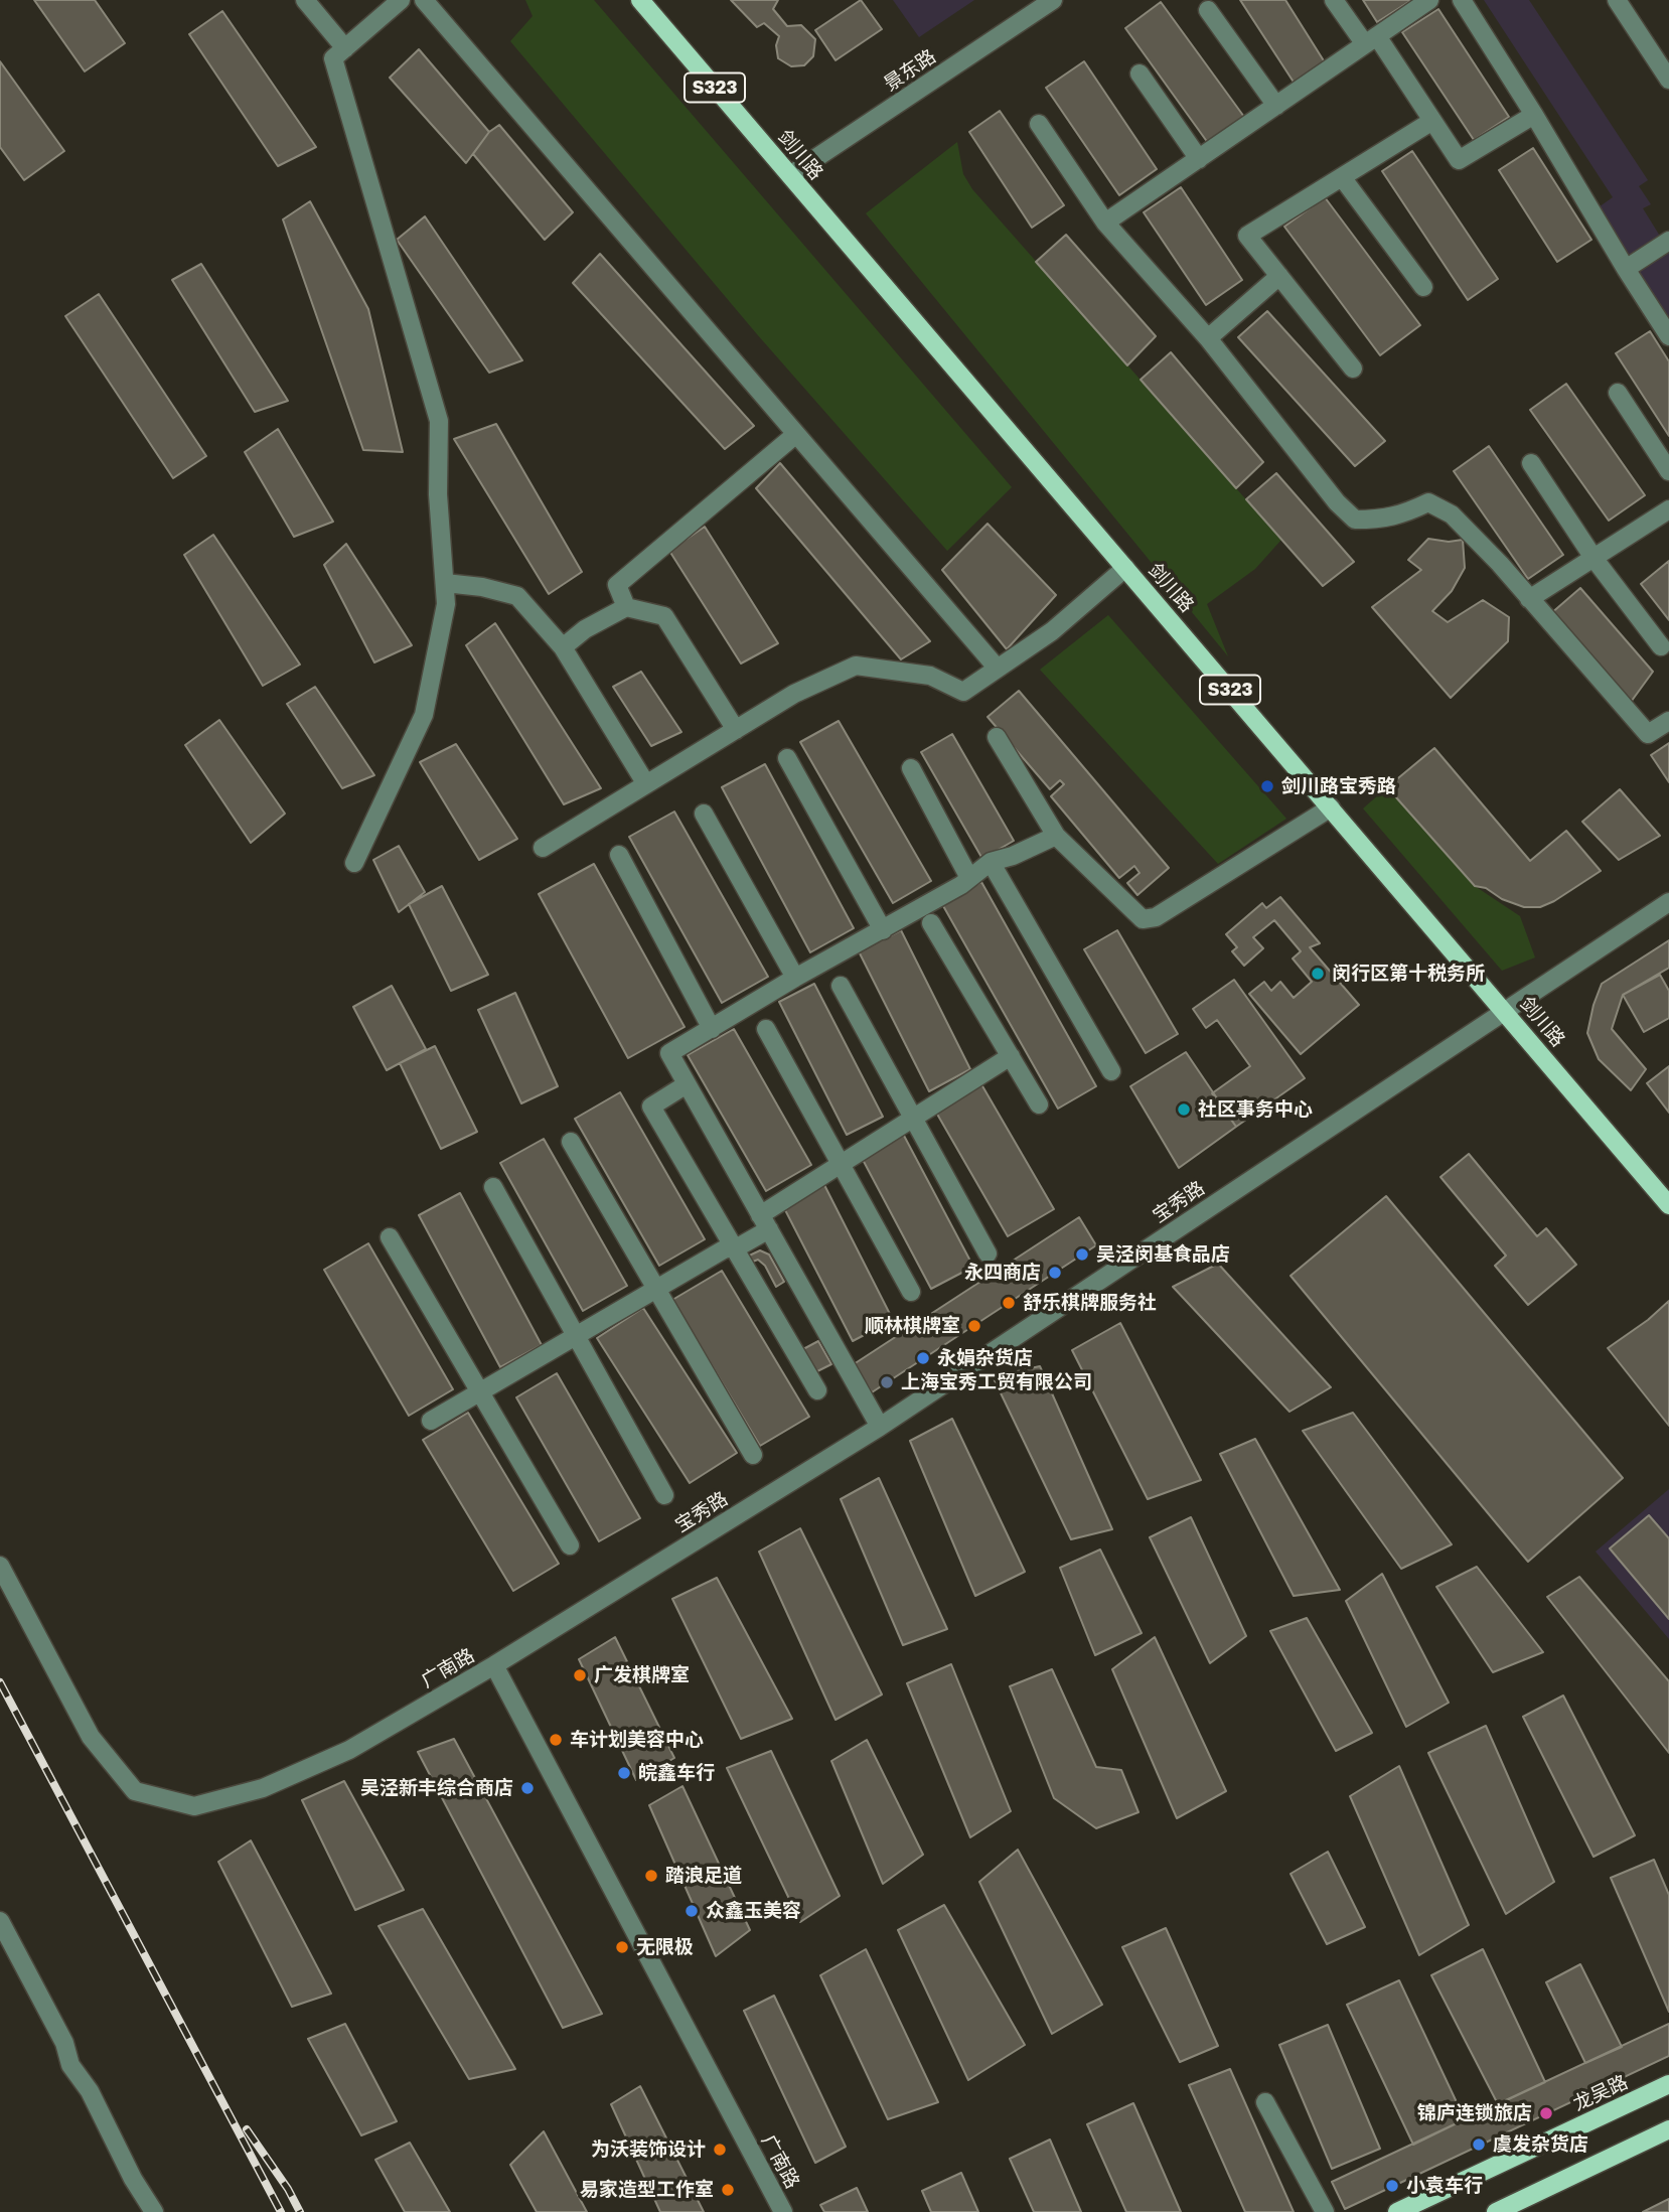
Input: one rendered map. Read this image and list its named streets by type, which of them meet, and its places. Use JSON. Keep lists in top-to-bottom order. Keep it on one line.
{"streets":{"main road":["S323","剑川路","龙吴路"],"street":["景东路","宝秀路","广南路"]},"crossings":[["景东路","剑川路"],["剑川路","宝秀路"],["宝秀路","广南路"]],"places":["剑川路宝秀路","闵行区第十税务所","社区事务中心","吴泾闵基食品店","永四商店","舒乐棋牌服务社","顺林棋牌室","永娟杂货店","上海宝秀工贸有限公司","广发棋牌室","车计划美容中心","皖鑫车行","吴泾新丰综合商店","踏浪足道","众鑫玉美容","无限极","锦庐连锁旅店","虞发杂货店","为沃装饰设计","小袁车行","易家造型工作室"]}
